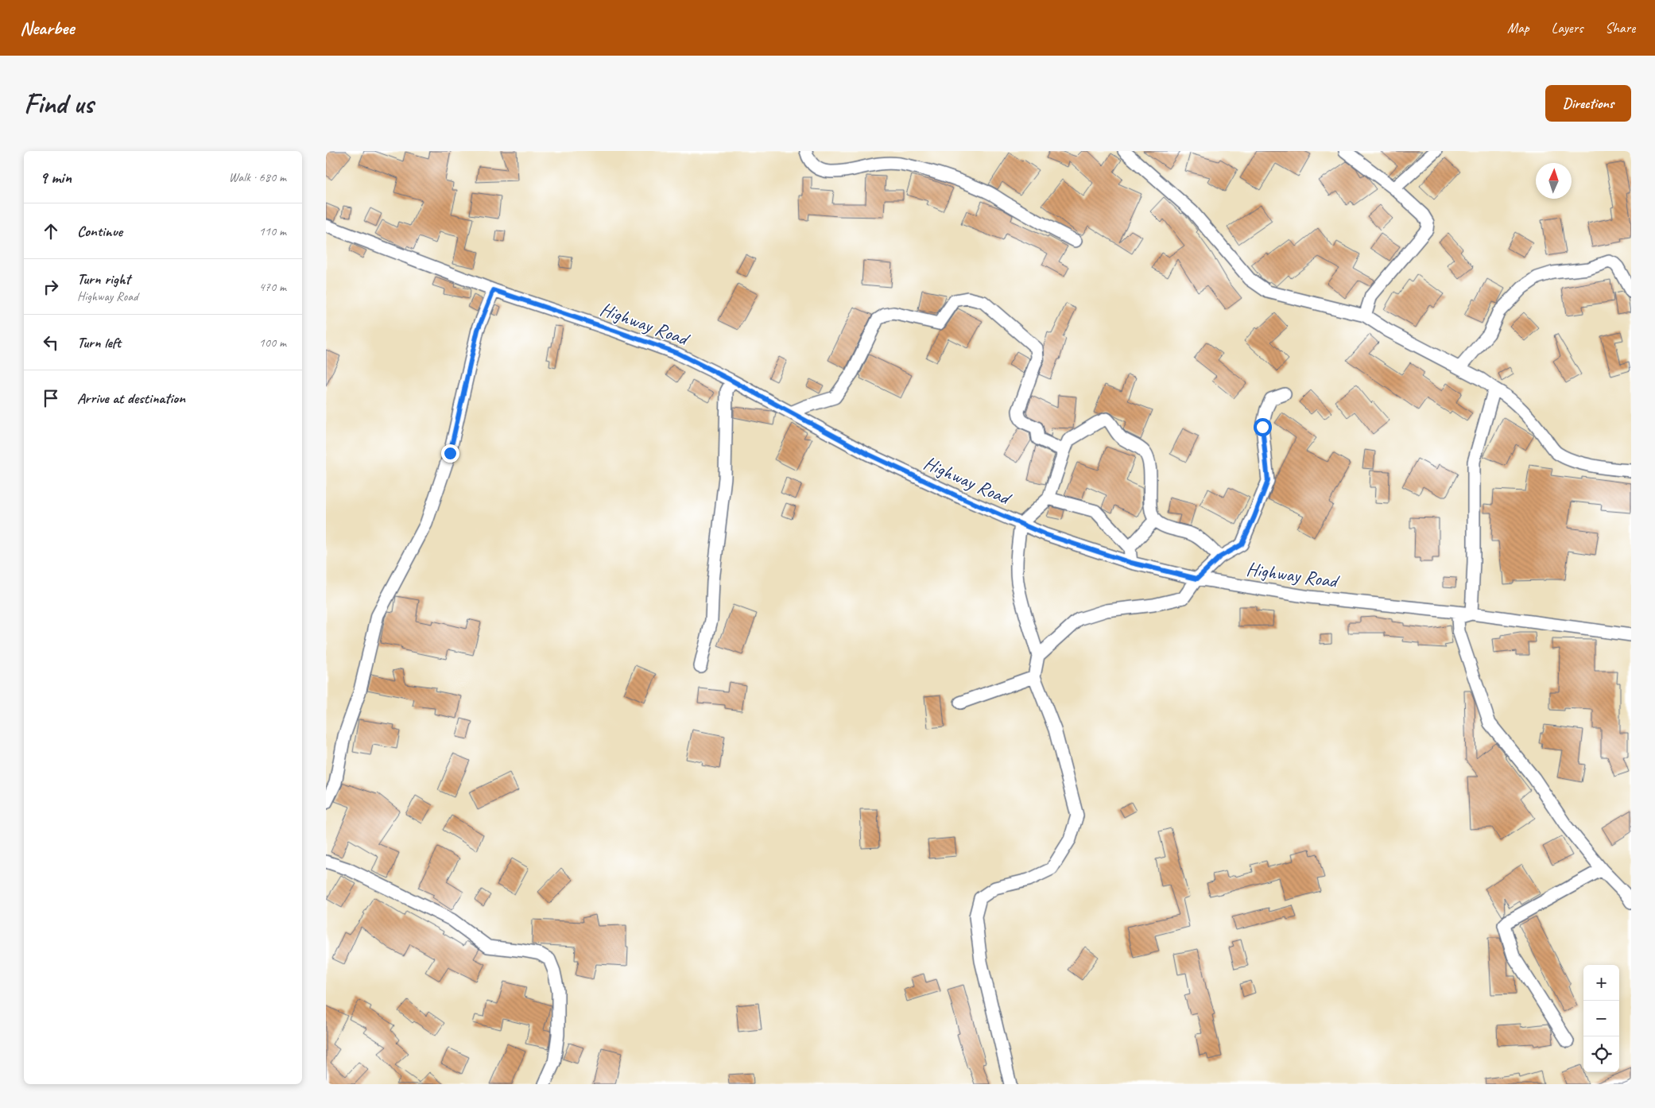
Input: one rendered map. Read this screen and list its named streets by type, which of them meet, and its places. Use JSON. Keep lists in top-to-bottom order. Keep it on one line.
{"streets":{"street":["Highway Road"]},"north":"top","page":{"header":"Nearbee","nav":["Map","Layers","Share"],"buttons":"Directions","title":"Find us","heading":["9 min","Walk · 680 m"],"list":[["Continue","110 m"],["Turn right","Highway Road","470 m"],["Turn left","100 m"],"Arrive at destination"],"map_buttons":["+","−"]}}
